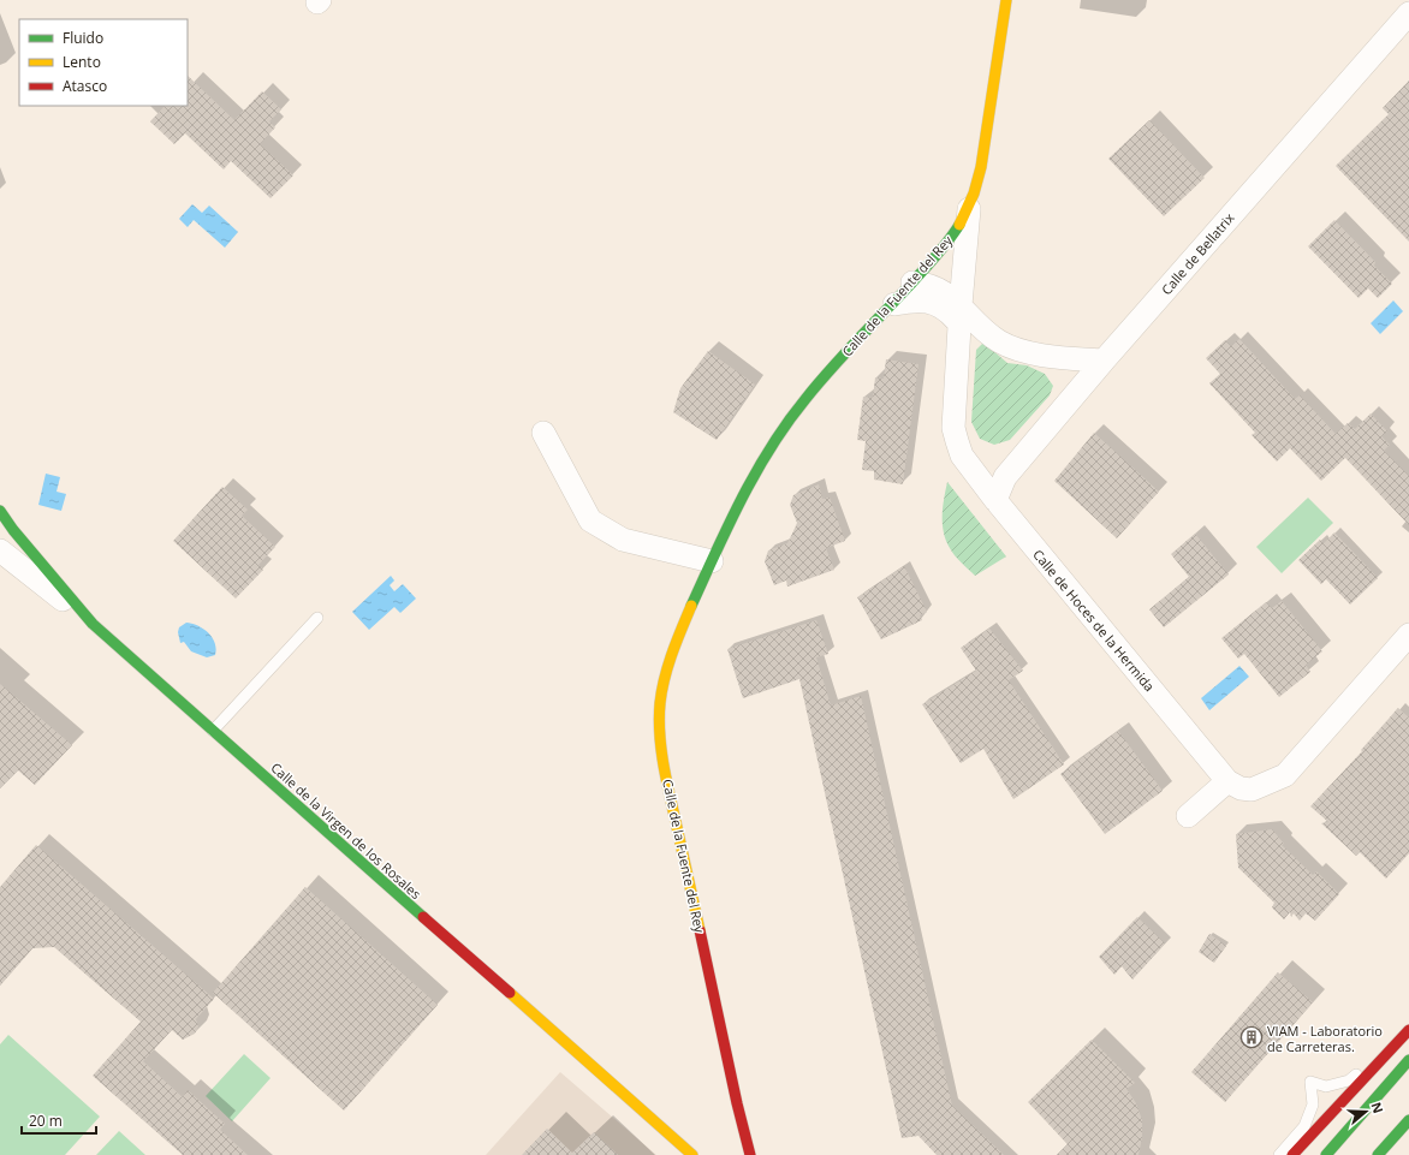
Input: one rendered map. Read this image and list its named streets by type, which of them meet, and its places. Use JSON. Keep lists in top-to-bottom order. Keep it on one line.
{"streets":{"main road":["Calle de la Fuente del Rey","Calle de la Virgen de los Rosales"],"street":["Calle de Bellatrix","Calle de Hoces de la Hermida"]},"crossings":[["Calle de Bellatrix","Calle de Hoces de la Hermida"],["Calle de la Fuente del Rey","Calle de Hoces de la Hermida"]],"places":{"building":["VIAM - Laboratorio de Carreteras."]},"legend":["Fluido","Lento","Atasco"],"scale_bar":"20 m","north":"right"}
